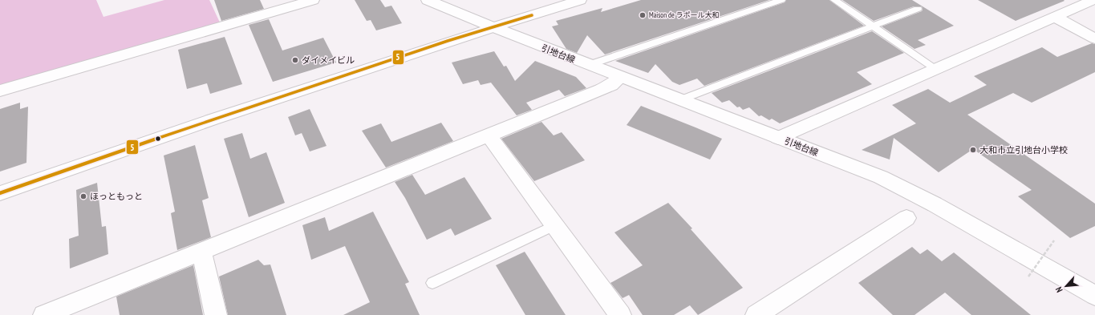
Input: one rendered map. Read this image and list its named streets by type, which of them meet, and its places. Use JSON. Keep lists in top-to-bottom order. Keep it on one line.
{"streets":{"street":["引地台線"]},"places":["Maison de ラポール大和","ダイメイビル","大和市立引地台小学校","ほっともっと"],"lines":["transit line 5"],"north":"bottom left"}
